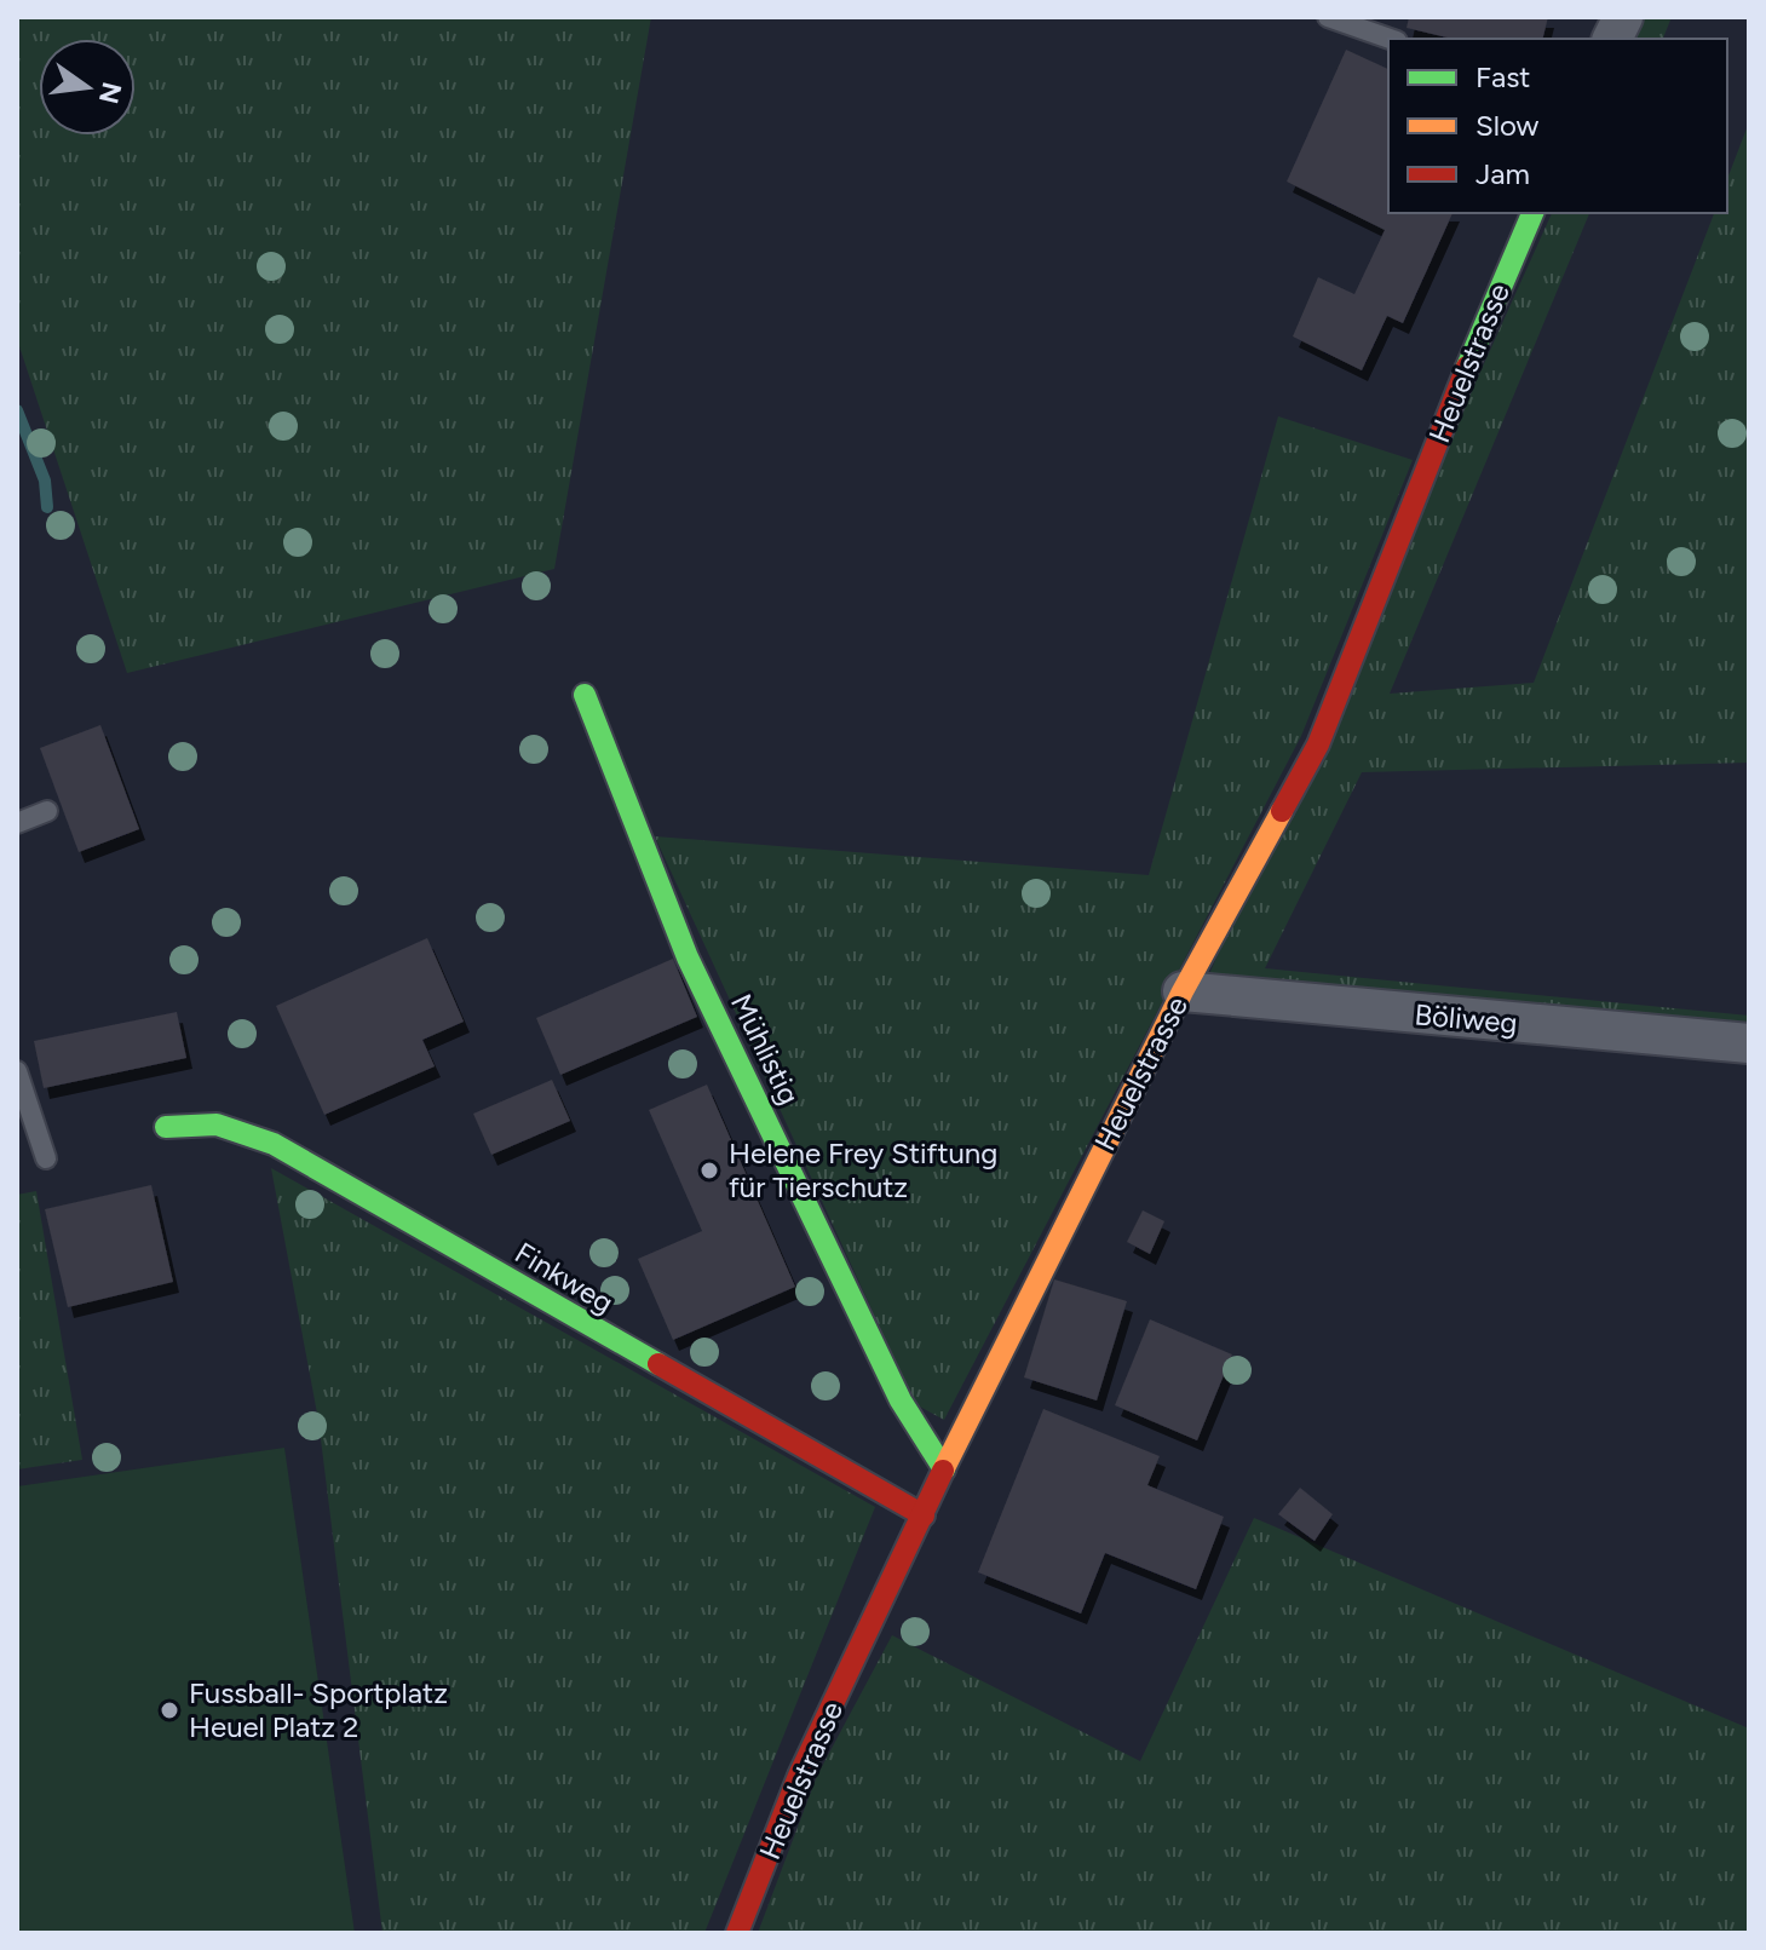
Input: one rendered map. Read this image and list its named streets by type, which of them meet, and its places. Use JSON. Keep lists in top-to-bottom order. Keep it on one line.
{"streets":{"street":["Heuelstrasse","Böliweg","Mühlistig","Finkweg"]},"crossings":[["Heuelstrasse","Böliweg"],["Heuelstrasse","Mühlistig"],["Heuelstrasse","Finkweg"]],"places":["Helene Frey Stiftung für Tierschutz","Fussball- Sportplatz Heuel Platz 2"],"legend":["Fast","Slow","Jam"],"north":"right"}
